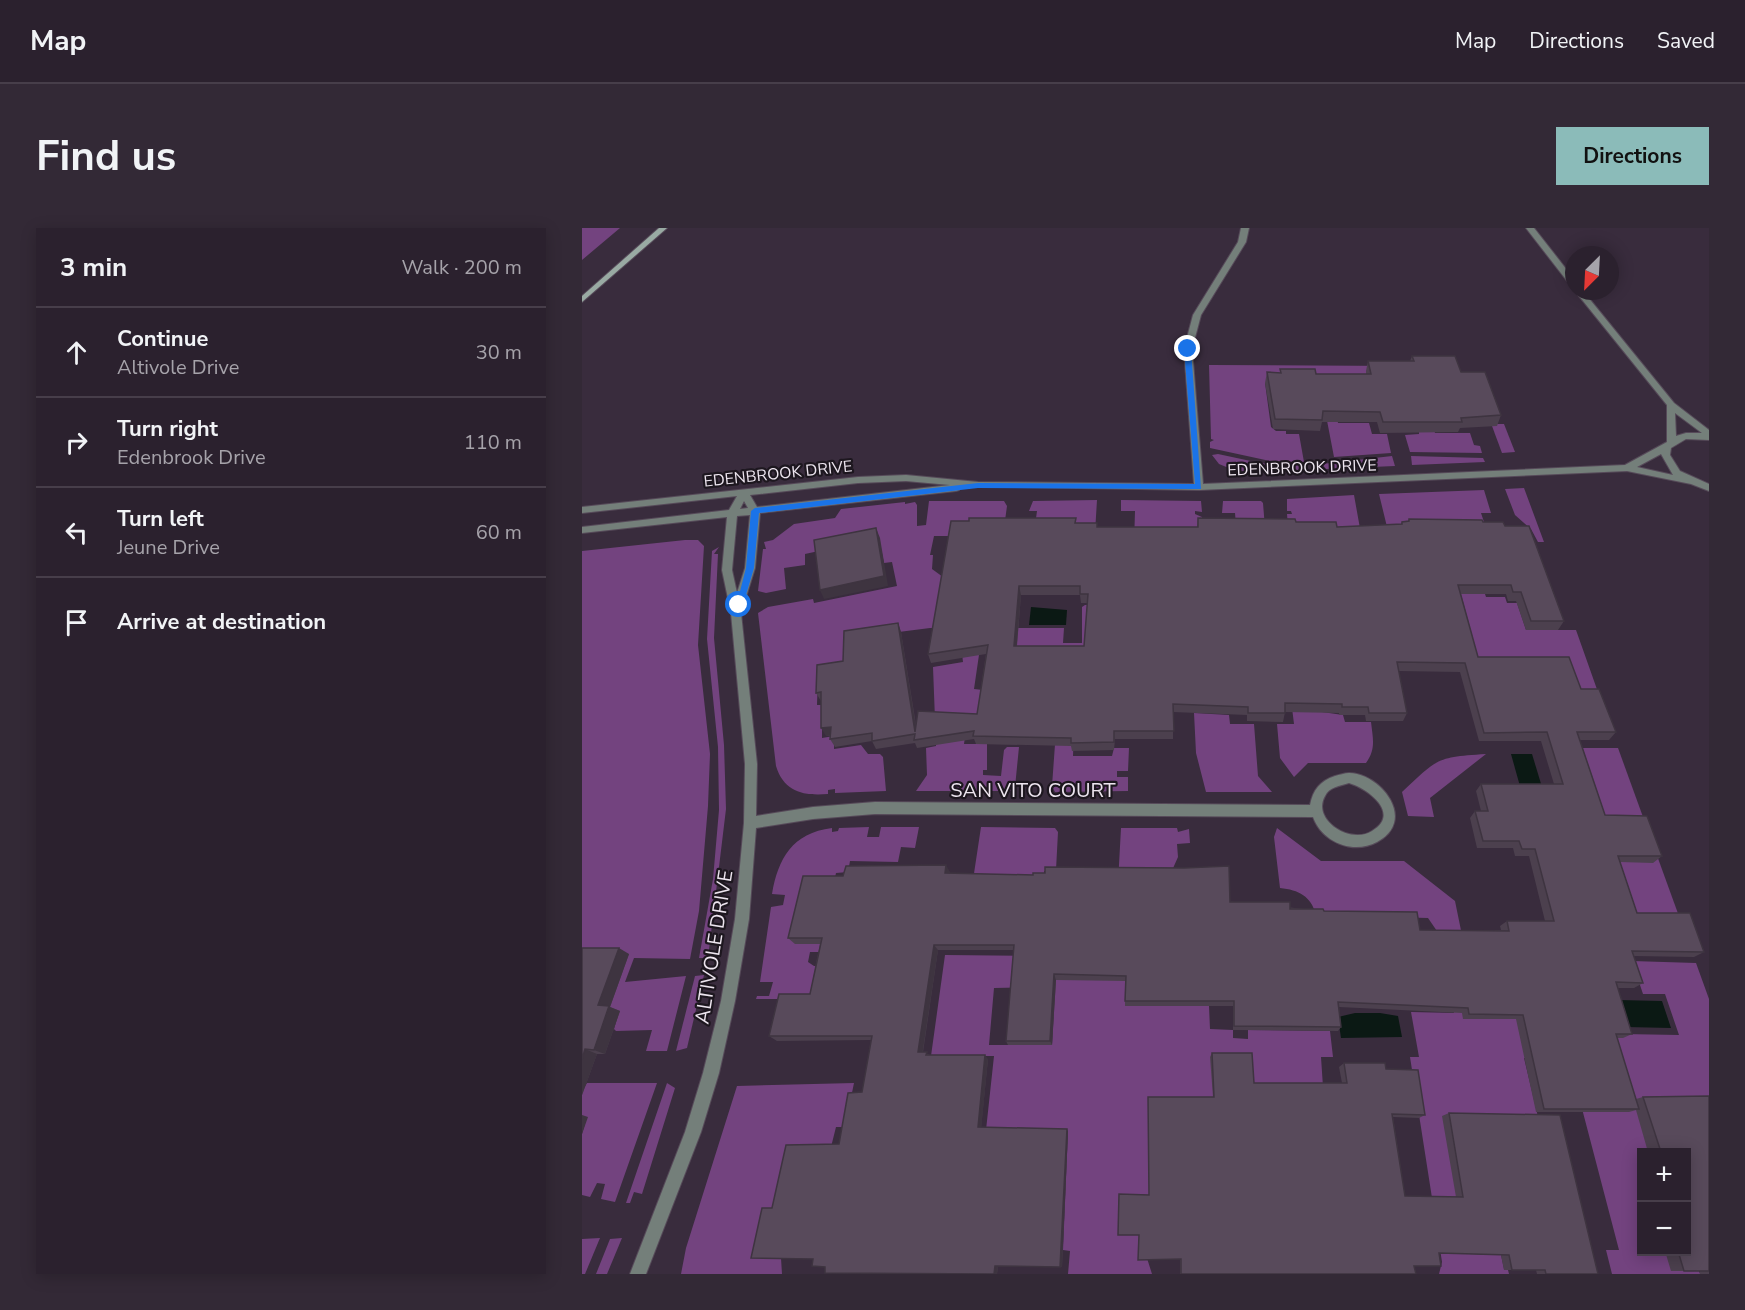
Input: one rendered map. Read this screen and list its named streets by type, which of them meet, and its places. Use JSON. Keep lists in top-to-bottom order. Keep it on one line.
{"streets":{"street":["EDENBROOK DRIVE","SAN VITO COURT","ALTIVOLE DRIVE"]},"crossings":[["EDENBROOK DRIVE","ALTIVOLE DRIVE"],["SAN VITO COURT","ALTIVOLE DRIVE"]],"north":"bottom left","page":{"header":"Map","nav":["Map","Directions","Saved"],"buttons":"Directions","title":"Find us","heading":["3 min","Walk · 200 m"],"list":[["Continue","Altivole Drive","30 m"],["Turn right","Edenbrook Drive","110 m"],["Turn left","Jeune Drive","60 m"],"Arrive at destination"],"map_buttons":["+","−"]}}
